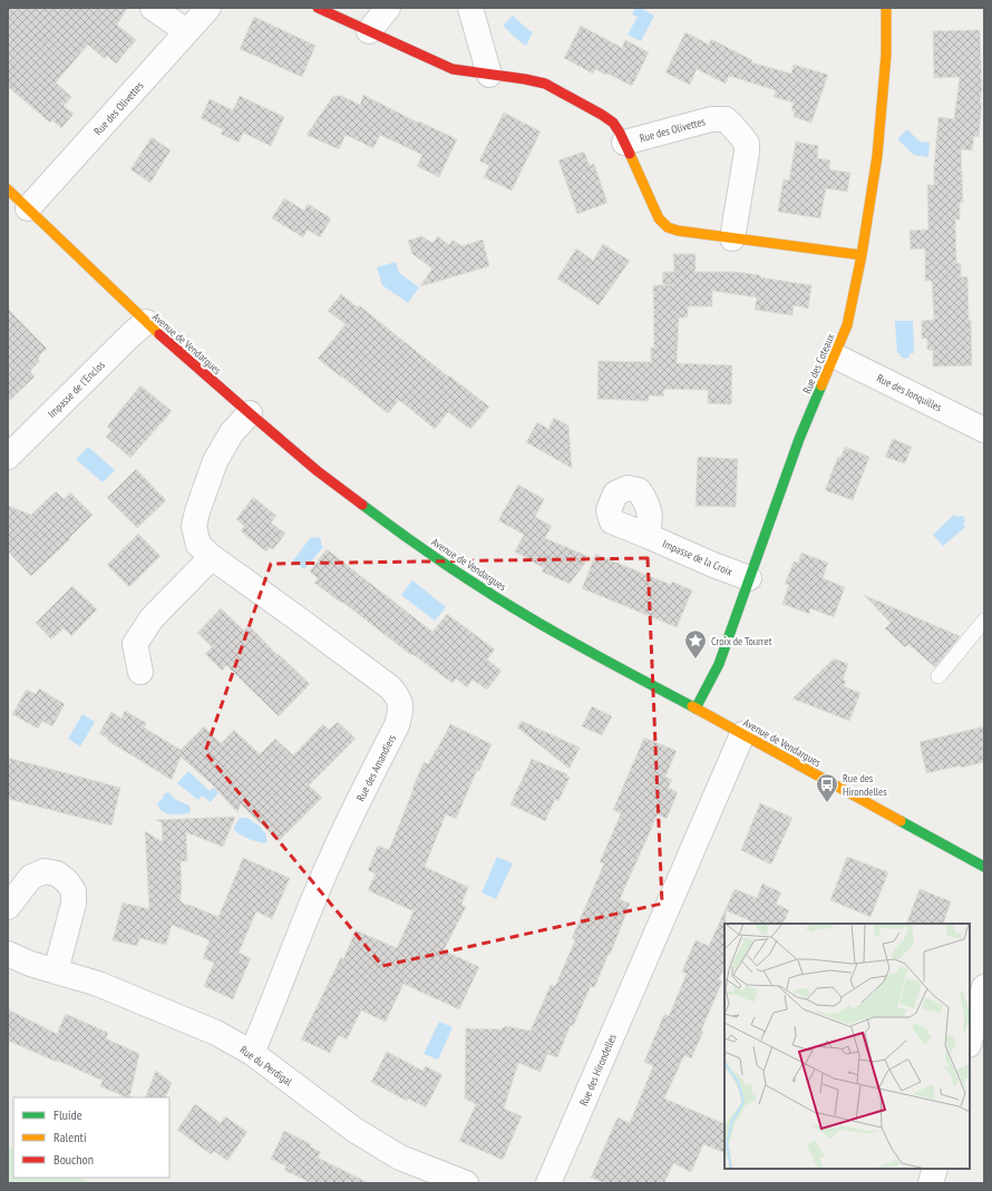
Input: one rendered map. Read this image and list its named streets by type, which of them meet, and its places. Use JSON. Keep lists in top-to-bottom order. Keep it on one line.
{"streets":{"street":["Rue des Olivettes","Avenue de Vendargues","Rue des Coteaux","Impasse de l'Enclos","Rue des Jonquilles","Impasse de la Croix","Rue des Amandiers","Rue du Perdigal","Rue des Hirondelles"]},"crossings":[["Rue des Olivettes","Avenue de Vendargues"],["Rue des Olivettes","Rue des Coteaux"],["Avenue de Vendargues","Rue des Coteaux"],["Avenue de Vendargues","Impasse de l'Enclos"],["Avenue de Vendargues","Rue des Amandiers"],["Avenue de Vendargues","Rue des Hirondelles"],["Rue des Coteaux","Rue des Jonquilles"],["Rue des Coteaux","Impasse de la Croix"],["Rue des Amandiers","Rue du Perdigal"]],"places":{"place":["Croix de Tourret"],"bus stop":["Rue des Hirondelles"]},"legend":["Fluide","Ralenti","Bouchon"]}
